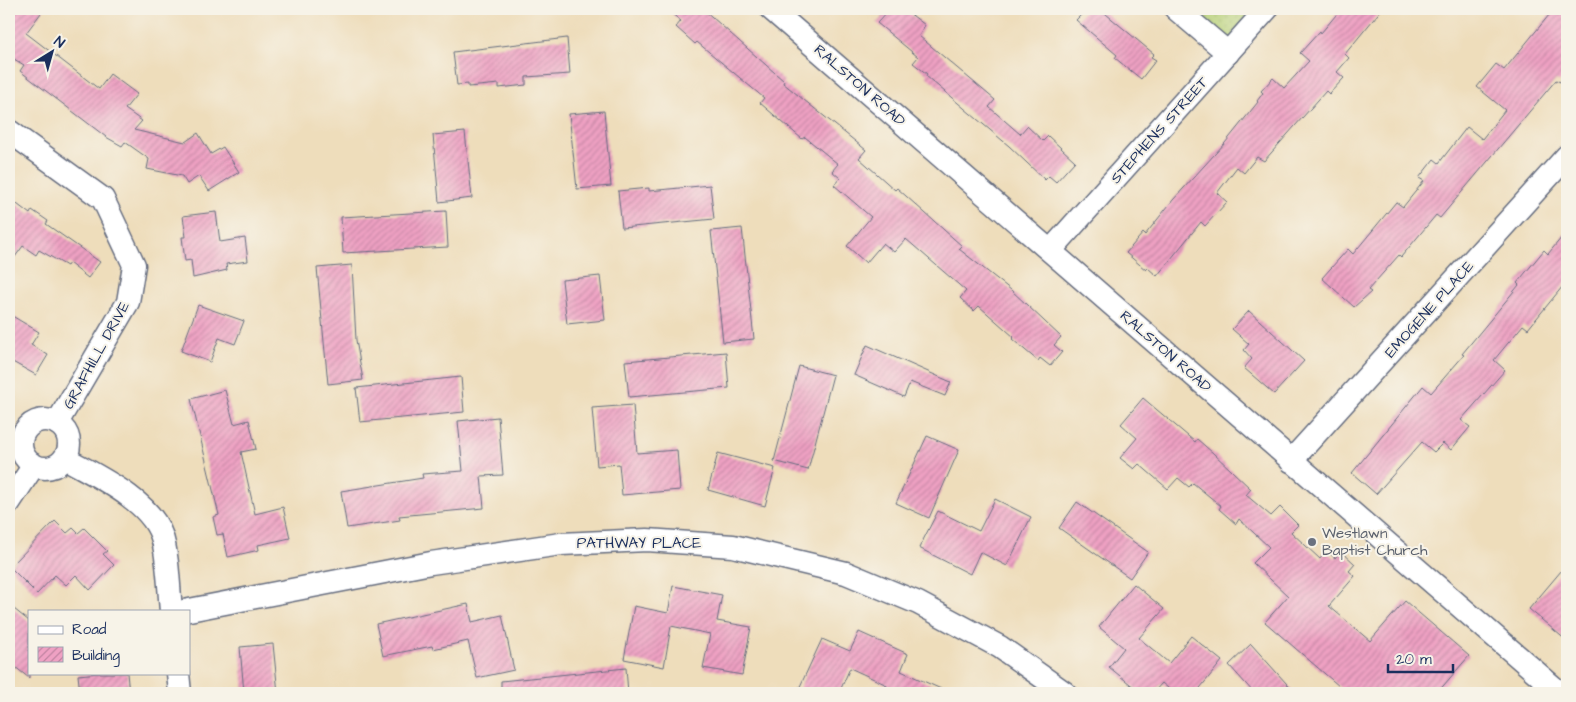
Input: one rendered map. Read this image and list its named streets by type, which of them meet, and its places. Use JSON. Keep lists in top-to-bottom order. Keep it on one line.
{"streets":{"street":["RALSTON ROAD","STEPHENS STREET","EMOGENE PLACE","GRAFHILL DRIVE","PATHWAY PLACE"]},"crossings":[["RALSTON ROAD","STEPHENS STREET"],["RALSTON ROAD","EMOGENE PLACE"]],"places":["Westlawn Baptist Church"],"legend":["Road","Building"],"scale_bar":"20 m","north":"top right"}
